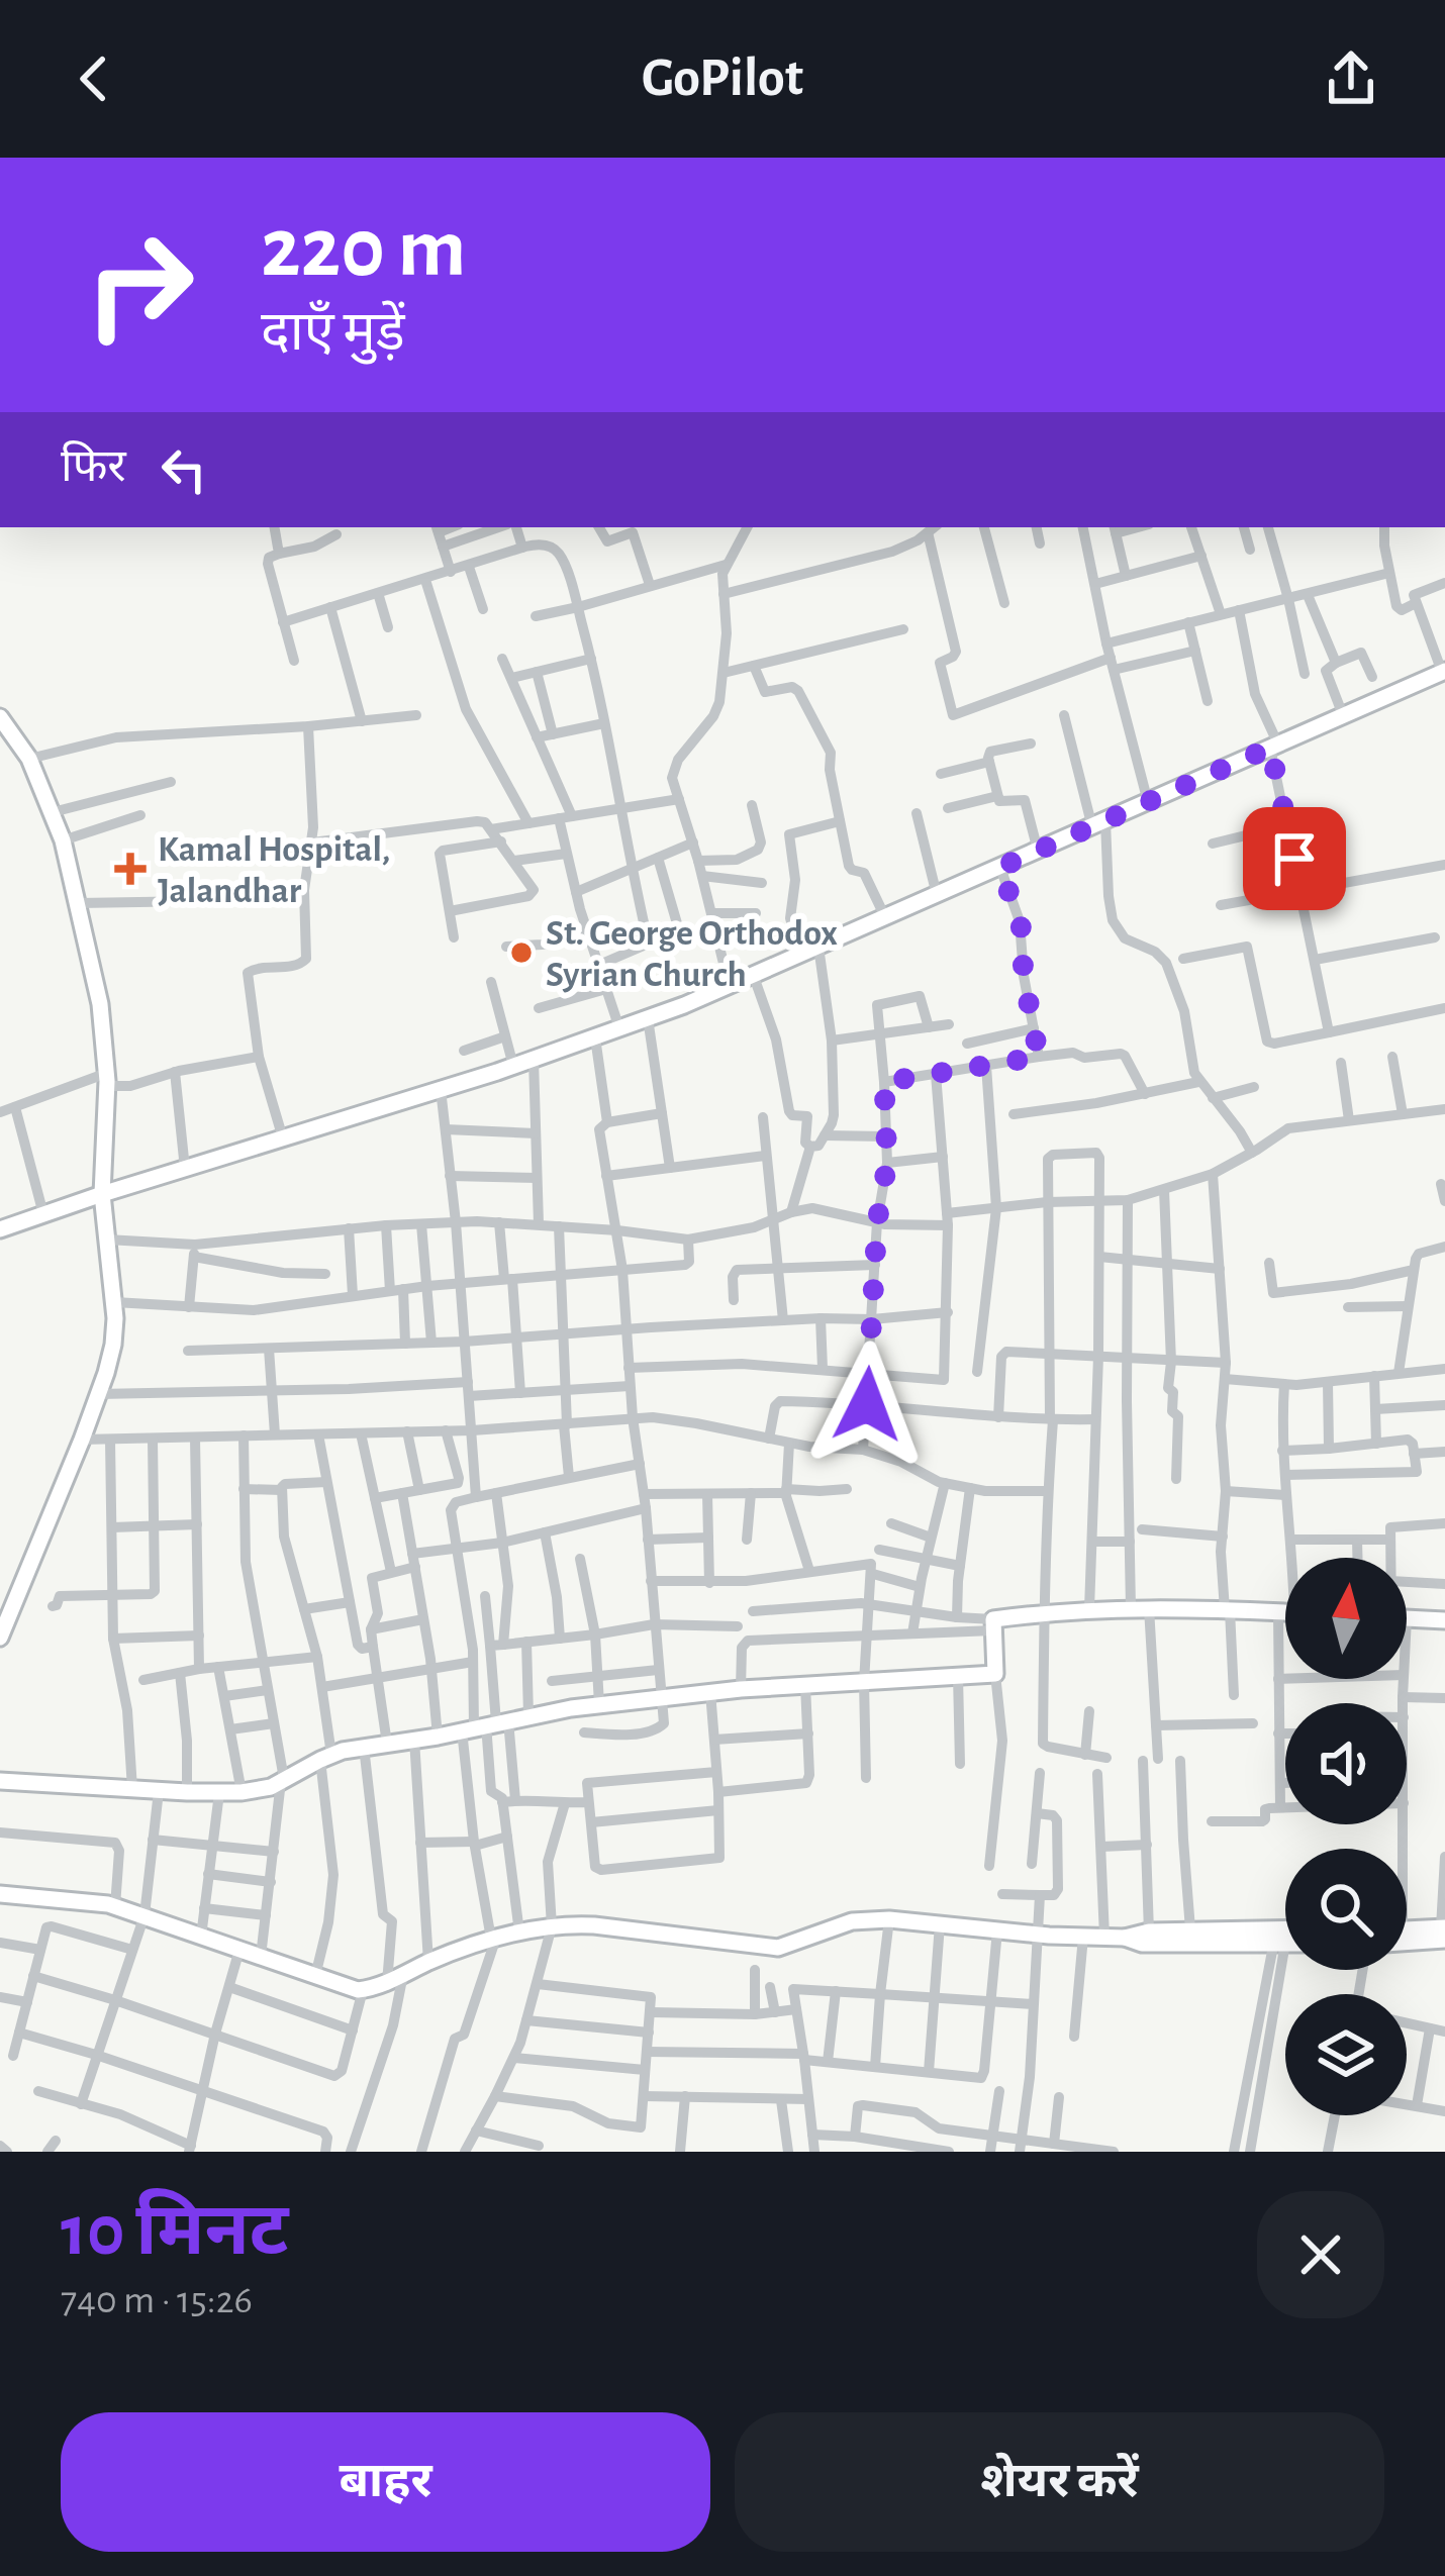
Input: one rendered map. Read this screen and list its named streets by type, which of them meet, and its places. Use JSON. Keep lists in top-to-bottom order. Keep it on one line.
{"places":{"health":["Kamal Hospital, Jalandhar"],"other":["St. George Orthodox Syrian Church"]},"north":"top","page":{"header":"GoPilot","turn":["220 m","दाएँ मुड़ें"],"then":"फिर","heading":["10 मिनट","740 m · 15:26"],"buttons":["बाहर","शेयर करें"]}}
